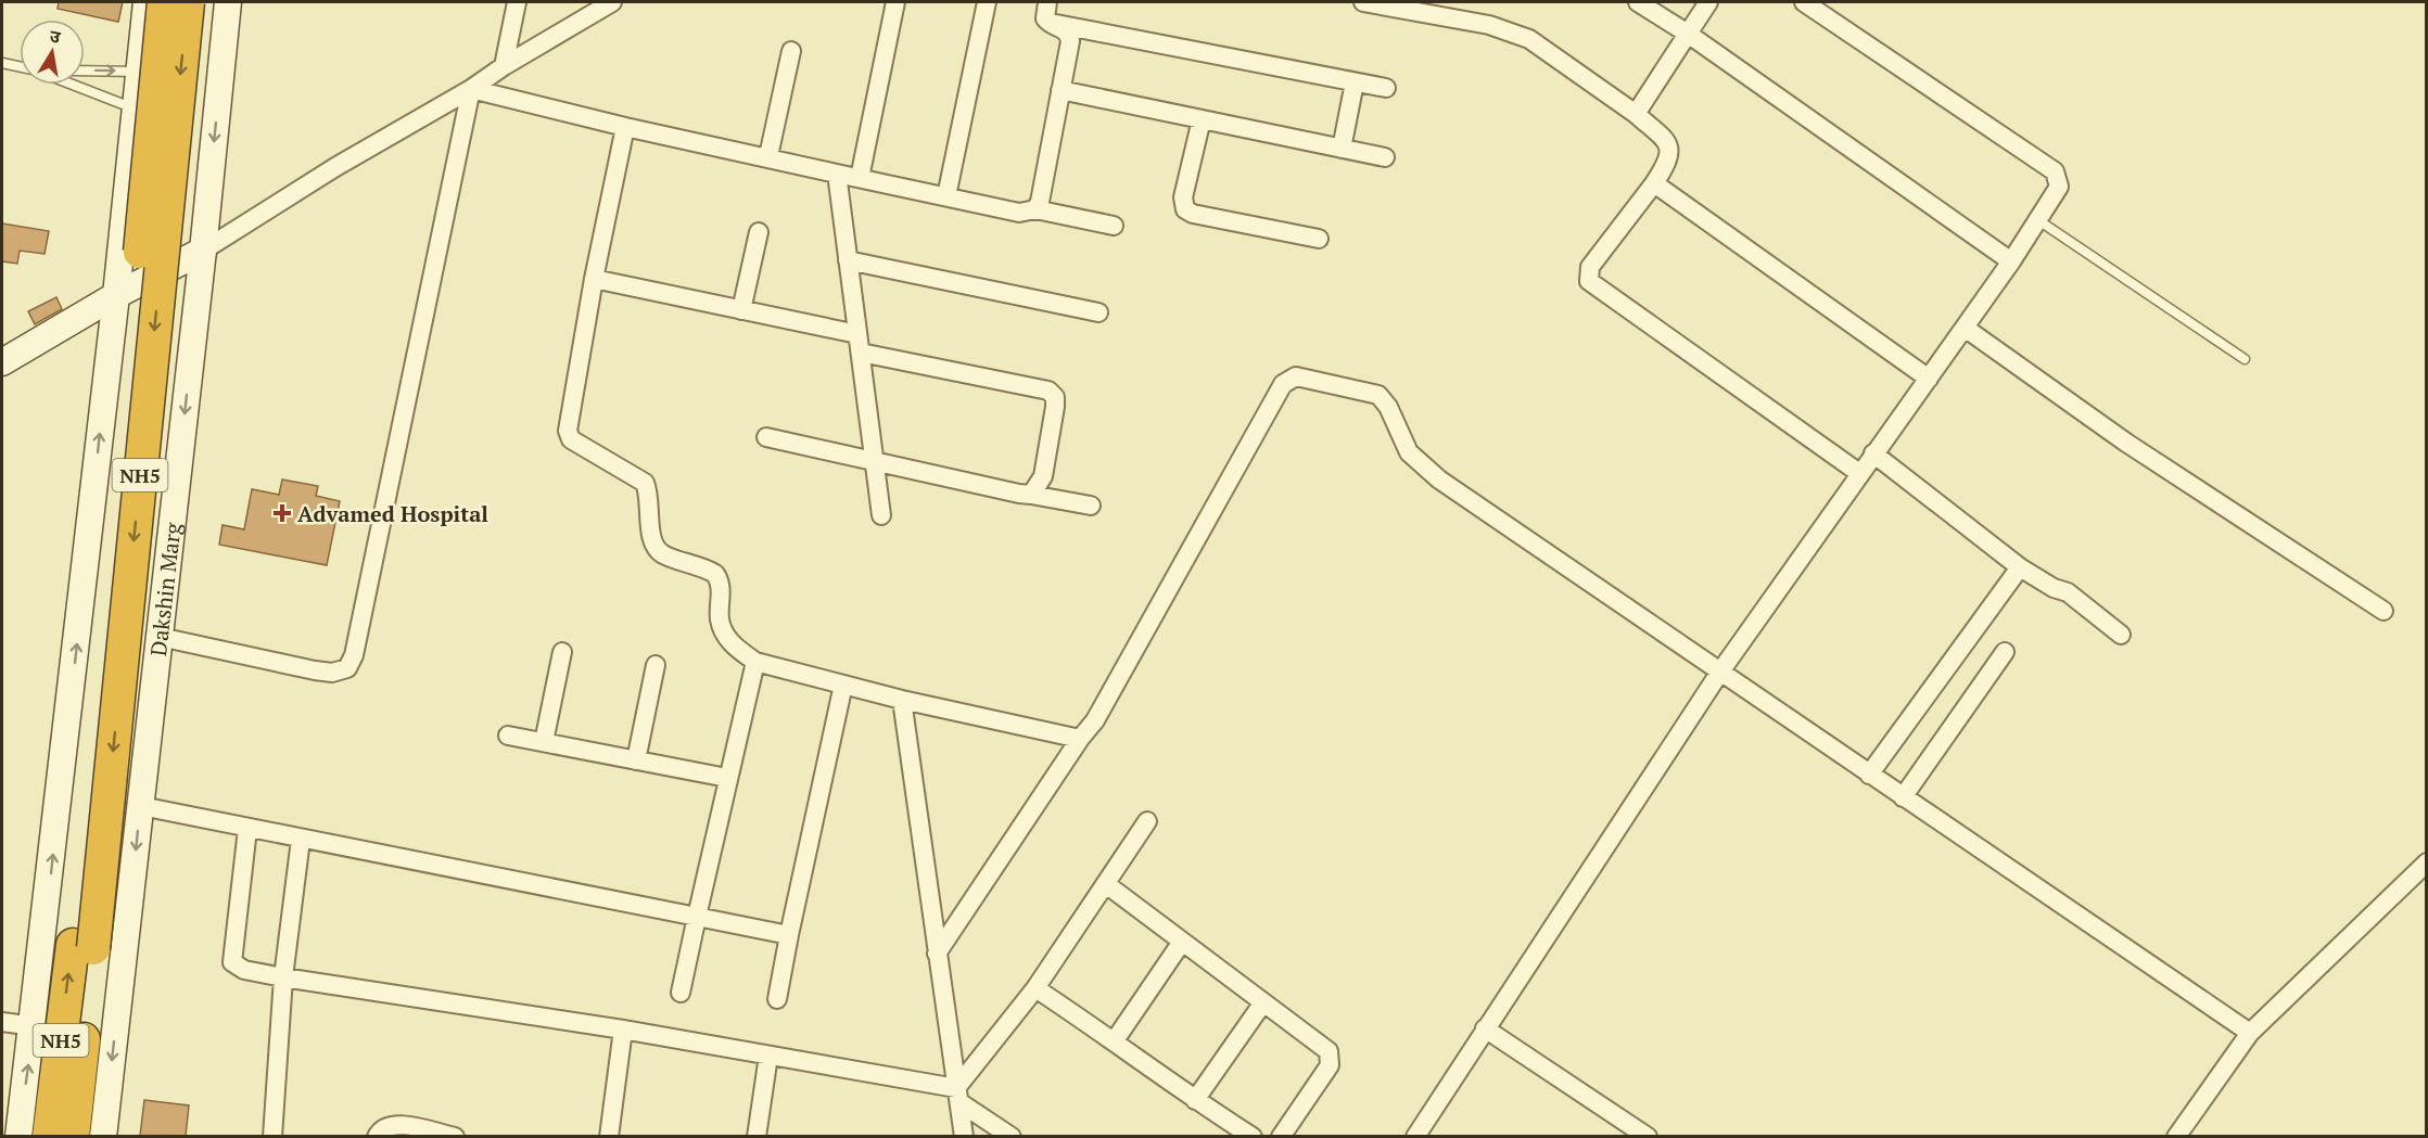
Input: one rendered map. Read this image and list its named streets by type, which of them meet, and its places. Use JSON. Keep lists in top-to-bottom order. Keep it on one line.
{"streets":{"highway":["NH5"],"street":["Dakshin Marg"]},"places":{"health":["Advamed Hospital"]},"north":"top"}
